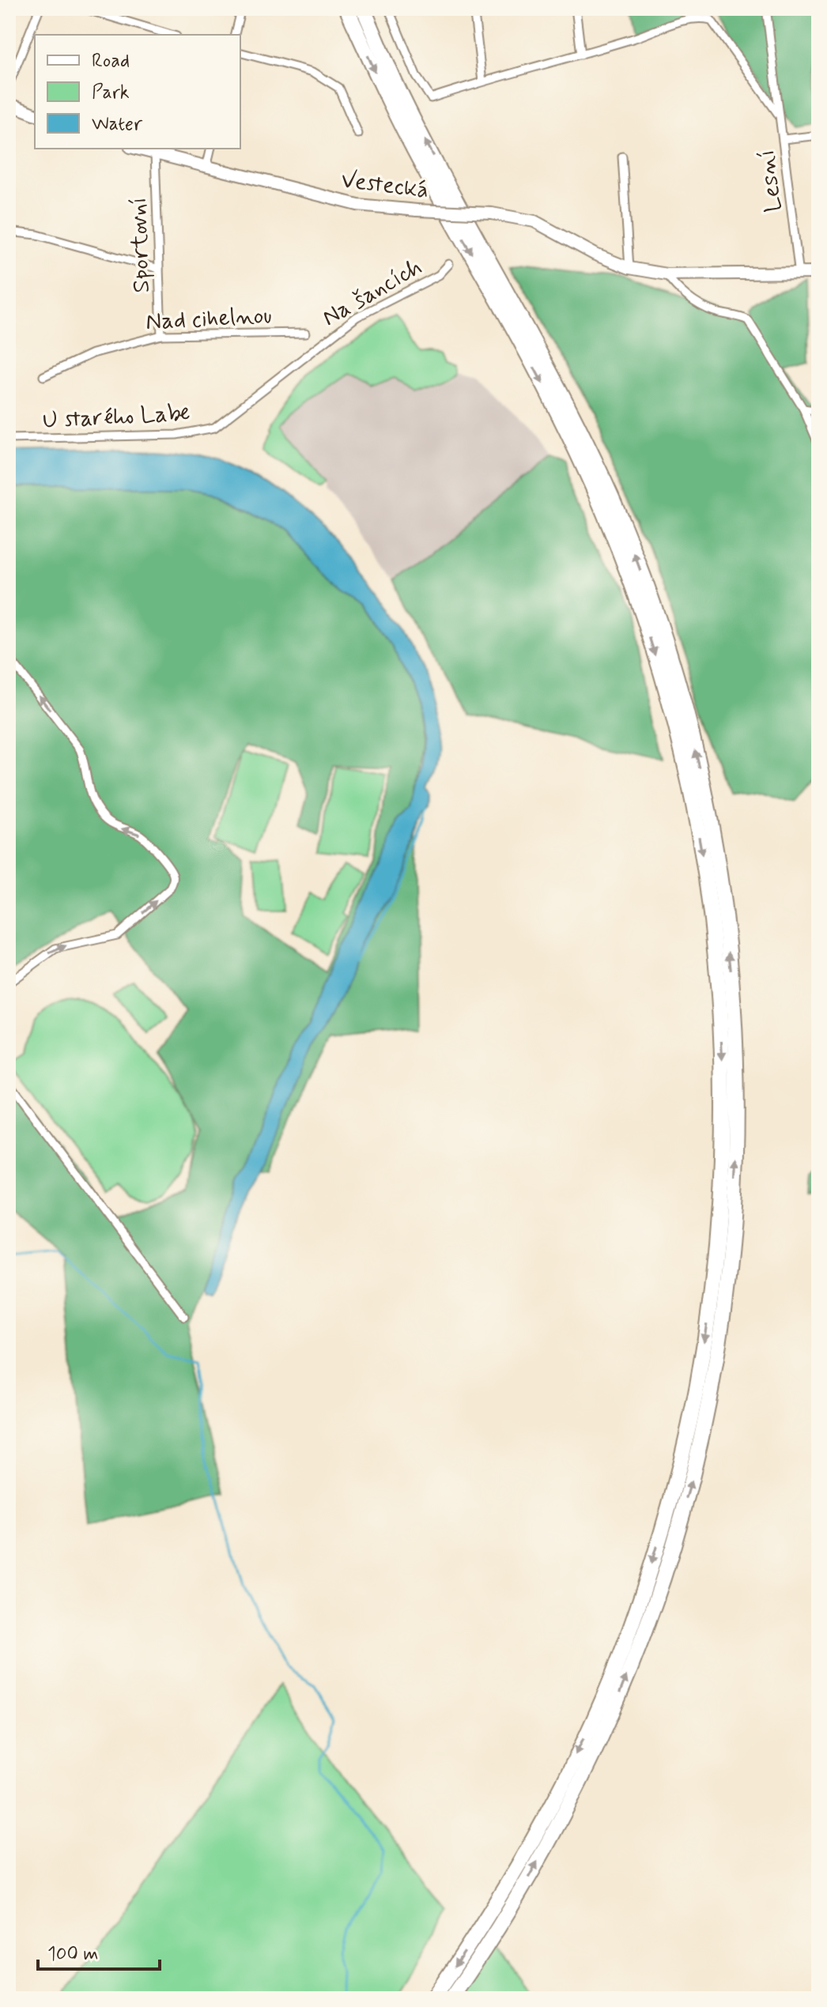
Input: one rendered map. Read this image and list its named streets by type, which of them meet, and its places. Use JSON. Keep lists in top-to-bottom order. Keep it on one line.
{"streets":{"street":["Lesní","Vestecká","Sportovní","Na šancích","Nad cihelnou","U starého Labe"]},"crossings":[["Lesní","Vestecká"],["Vestecká","Sportovní"],["Sportovní","Nad cihelnou"],["Na šancích","U starého Labe"]],"legend":["Road","Park","Water"],"scale_bar":"100 m"}
